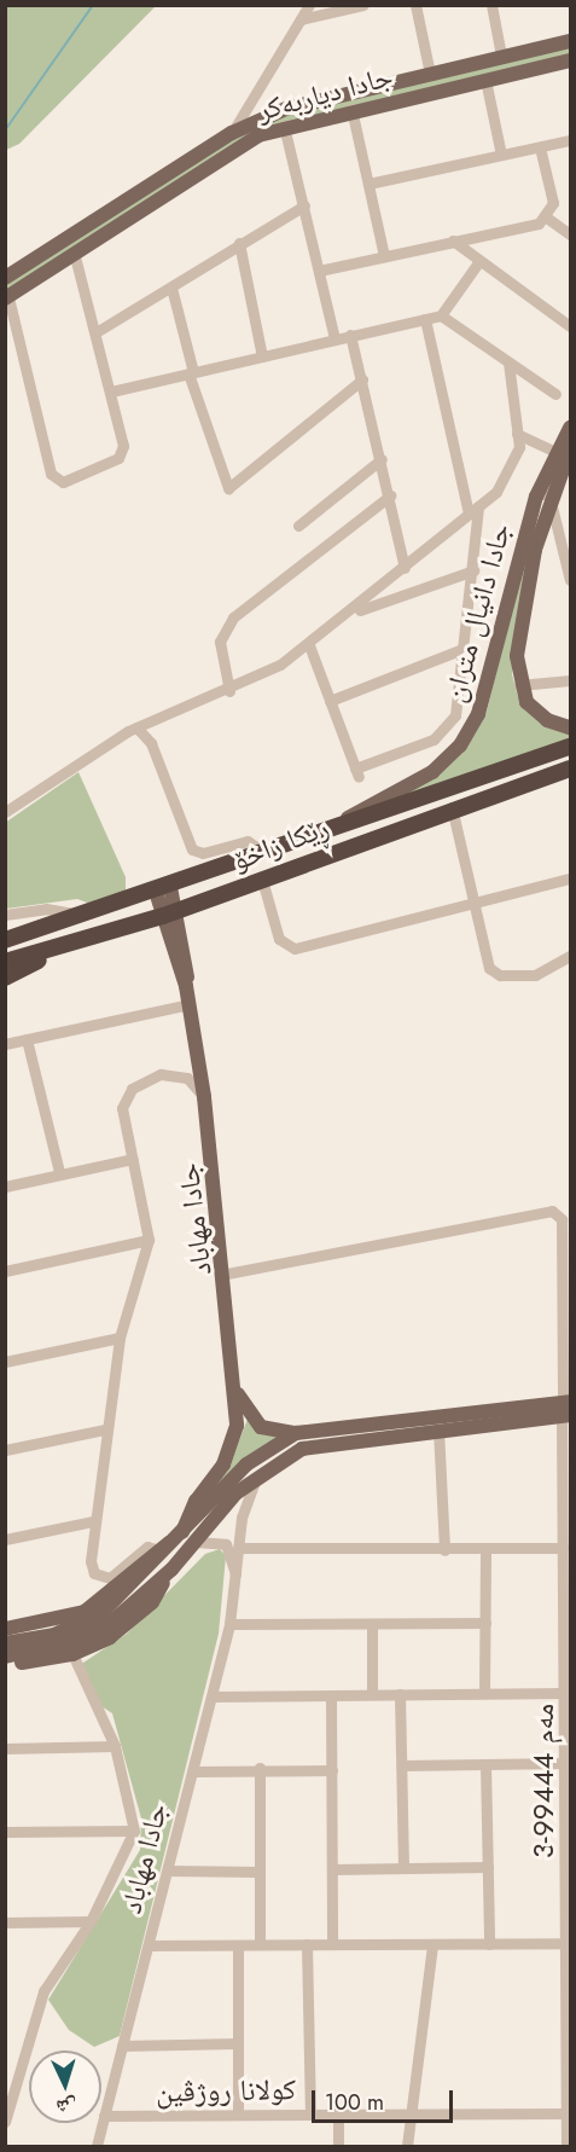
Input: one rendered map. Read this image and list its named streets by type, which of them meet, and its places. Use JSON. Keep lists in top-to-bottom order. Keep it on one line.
{"streets":{"highway":["ڕێکا زاخۆ"],"main road":["جادا دیاربه‌كر","جادا دانيال متران","جادا مهاباد"],"street":["مەم 99444-3","کولانا روژڤین"]},"crossings":[["جادا دانيال متران","ڕێکا زاخۆ"],["ڕێکا زاخۆ","جادا مهاباد"],["جادا مهاباد","مەم 99444-3"],["جادا مهاباد","کولانا روژڤین"],["مەم 99444-3","کولانا روژڤین"]],"scale_bar":"100 m","north":"bottom"}
